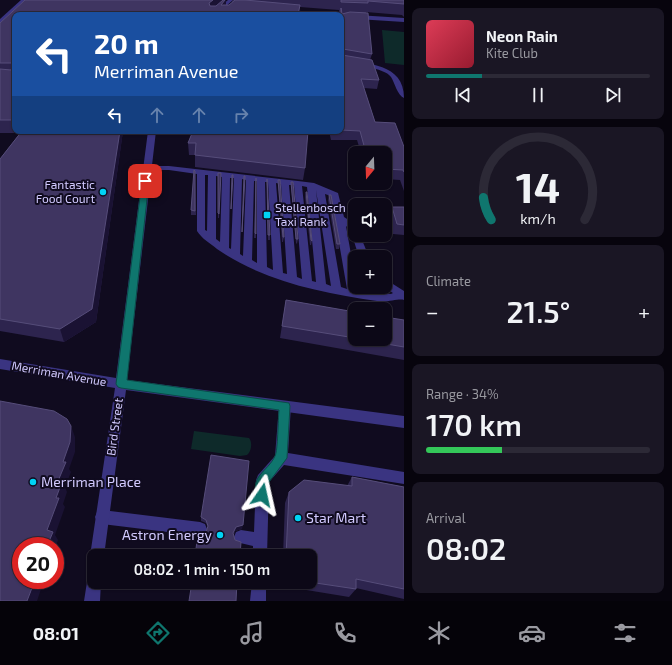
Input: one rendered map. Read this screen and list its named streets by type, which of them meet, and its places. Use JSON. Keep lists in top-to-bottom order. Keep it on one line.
{"streets":{"street":["Merriman Avenue","Bird Street"]},"crossings":[["Merriman Avenue","Bird Street"]],"places":{"other":["Fantastic Food Court","Merriman Place","Star Mart","Astron Energy"],"transit":["Stellenbosch Taxi Rank"]},"north":"bottom","page":{"turn":["20 m","Merriman Avenue"],"song":["Neon Rain","Kite Club"],"map_buttons":["+","−"],"tile":["Climate",["Range · 34%","170 km"],["Arrival","08:02"]],"heat":["−","21.5°","+"],"limit":"20","trip":"08:02 · 1 min · 150 m","tabs":"08:01","gauge":["14","km/h"]}}
